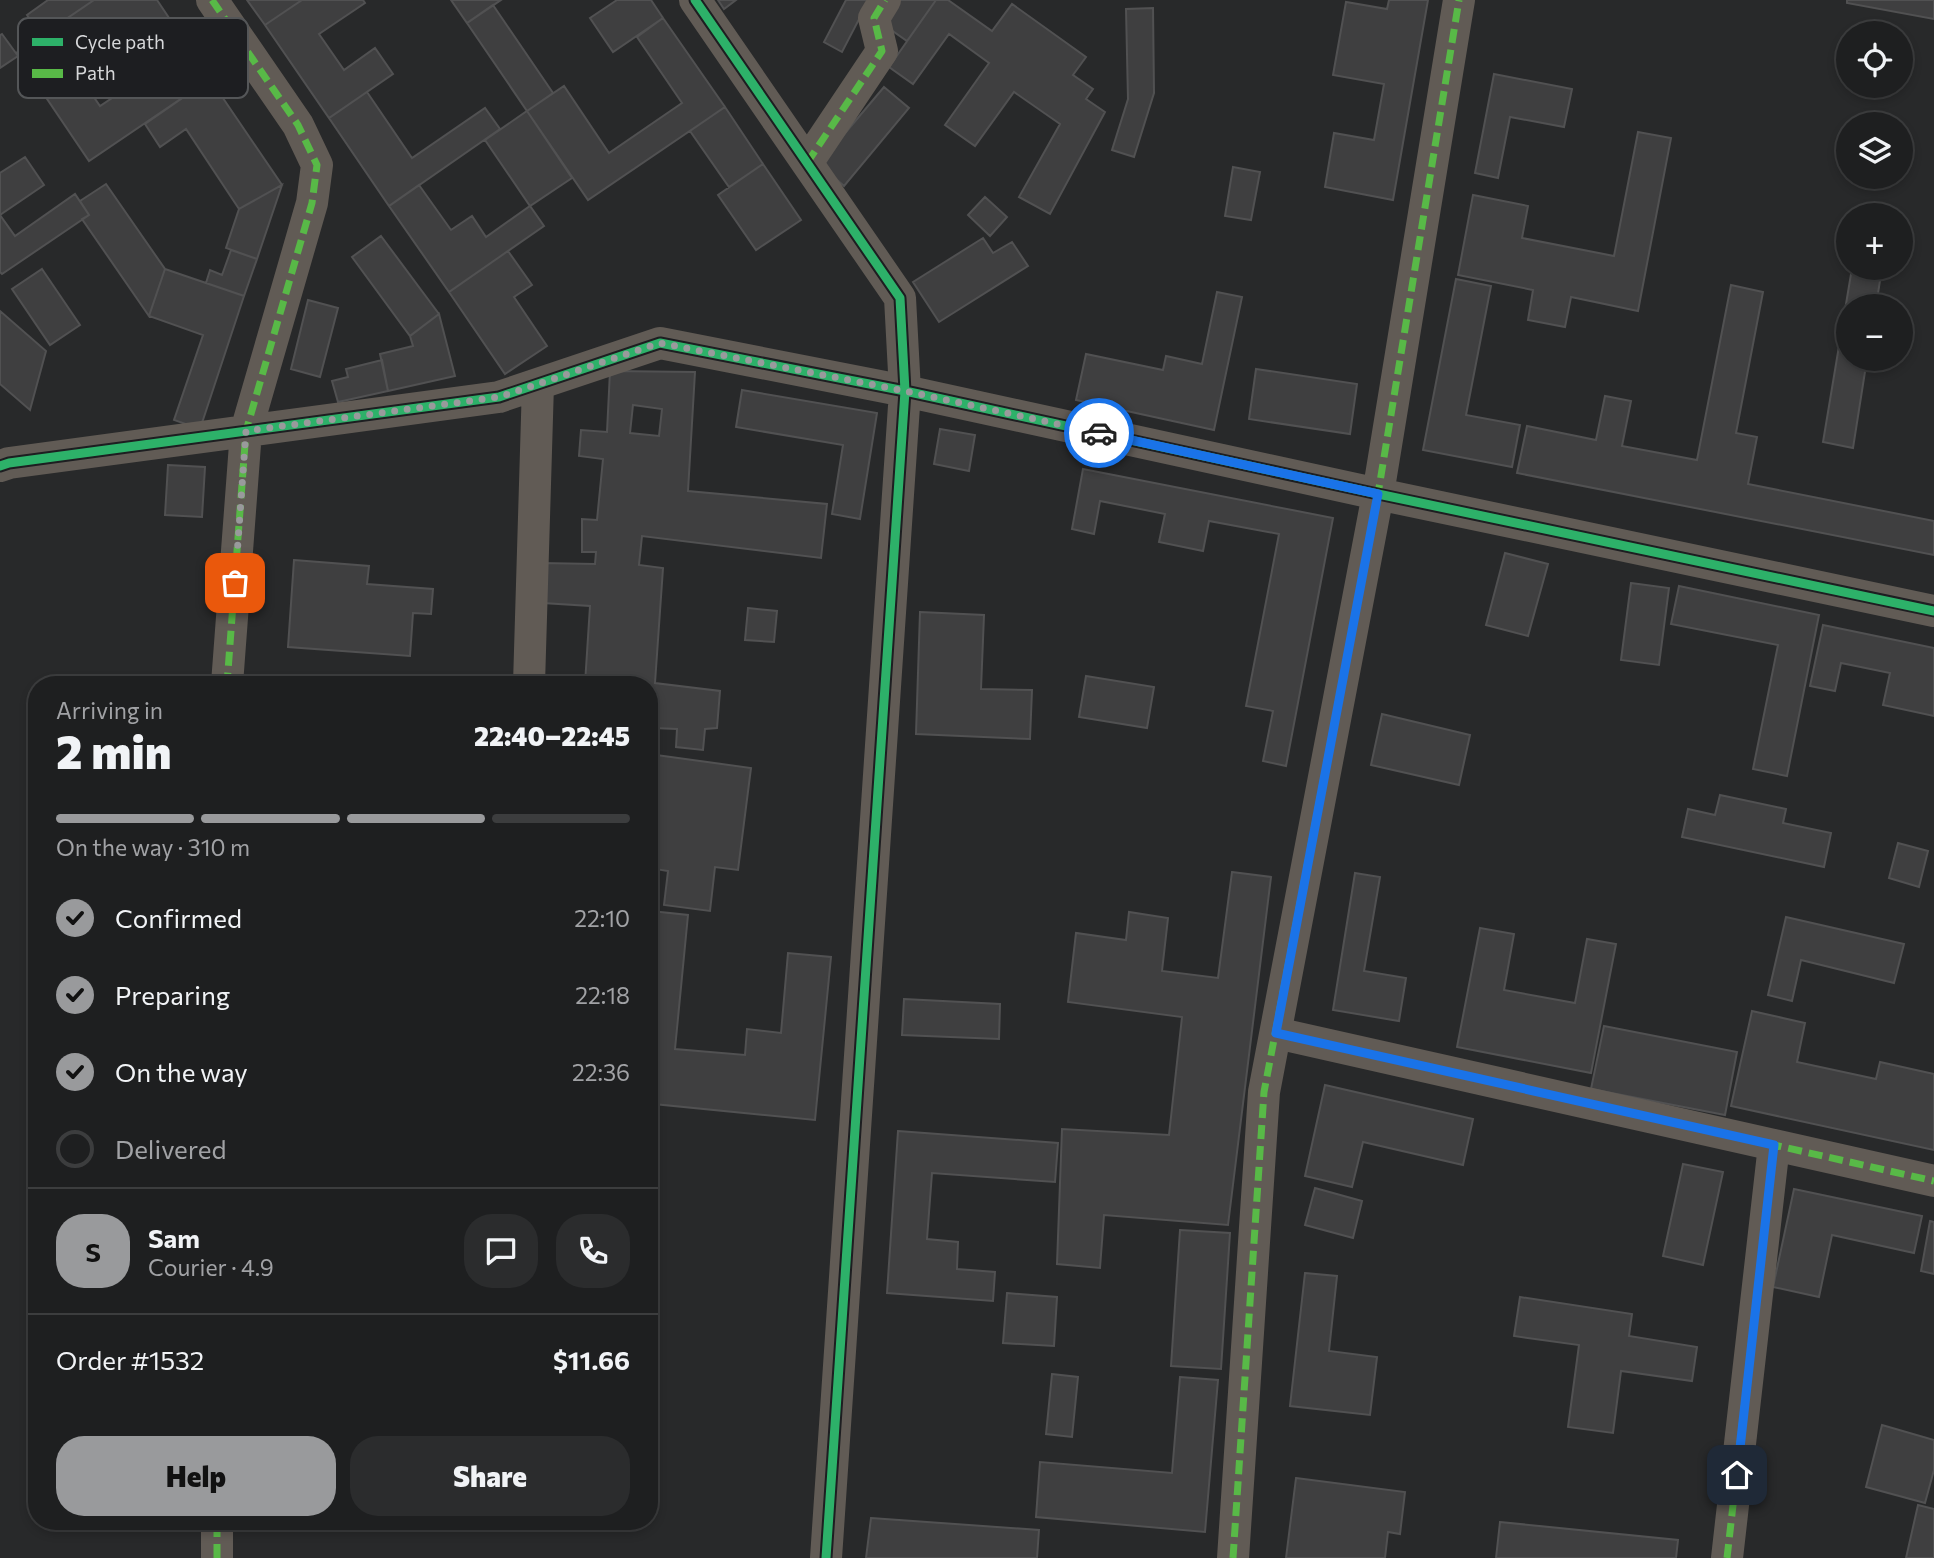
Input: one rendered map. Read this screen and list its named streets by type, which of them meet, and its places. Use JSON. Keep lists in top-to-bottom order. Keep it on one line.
{"legend":["Cycle path","Path"],"page":{"map_buttons":["+","−"],"heading":["2 min","Arriving in","22:40–22:45"],"panel":["Sam","Courier · 4.9","Order #1532","$11.66"],"bar":"On the way · 310 m","list":[["Confirmed","22:10"],["Preparing","22:18"],["On the way","22:36"],"Delivered"],"round":"S","buttons":["Help","Share"]}}
